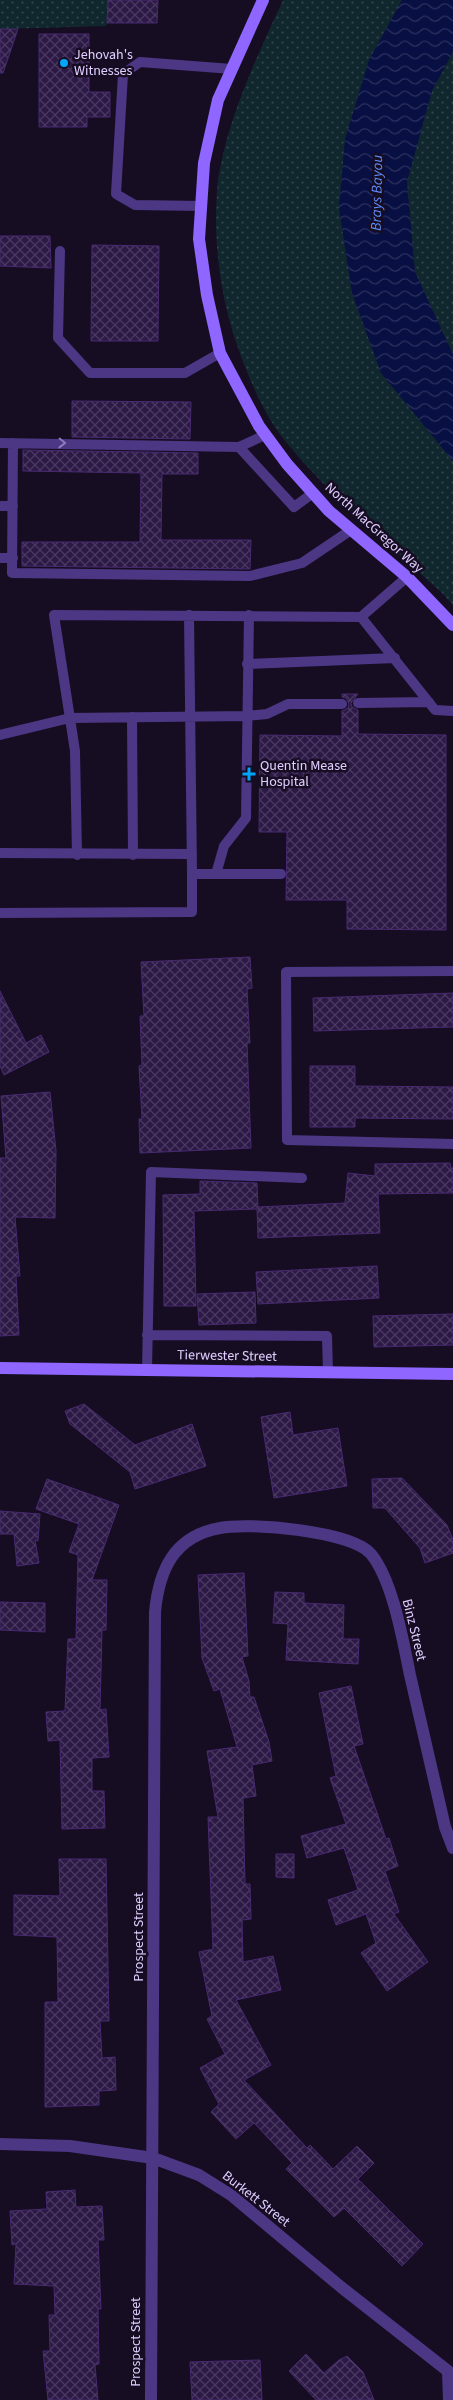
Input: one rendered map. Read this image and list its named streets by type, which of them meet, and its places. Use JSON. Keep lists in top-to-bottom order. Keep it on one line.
{"streets":{"main road":["North MacGregor Way","Tierwester Street"],"street":["Binz Street","Prospect Street","Burkett Street"]},"crossings":[["Binz Street","Prospect Street"],["Prospect Street","Burkett Street"]],"water":["Brays Bayou"],"places":{"other":["Jehovah's Witnesses"],"health":["Quentin Mease Hospital"]}}
